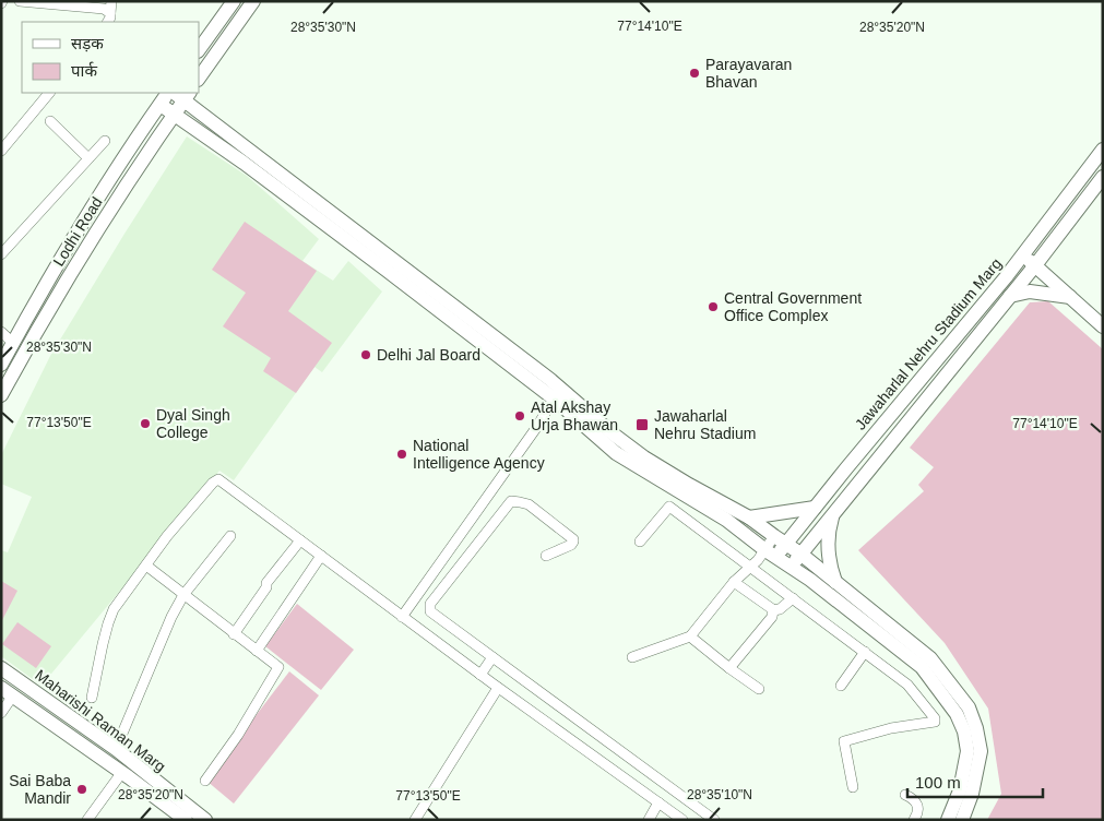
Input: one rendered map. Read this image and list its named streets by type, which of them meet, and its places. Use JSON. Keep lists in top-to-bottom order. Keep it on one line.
{"streets":{"street":["Lodhi Road","Jawaharlal Nehru Stadium Marg","Maharishi Raman Marg"]},"places":{"other":["Parayavaran Bhavan","Central Government Office Complex","Delhi Jal Board","Atal Akshay Urja Bhawan","Dyal Singh College","National Intelligence Agency","Sai Baba Mandir"],"transit":["Jawaharlal Nehru Stadium"]},"legend":["सड़क","पार्क"],"scale_bar":"100 m","coordinates":["77°14'10\"E","28°35'30\"N","28°35'20\"N","77°13'50\"E","28°35'10\"N"]}
